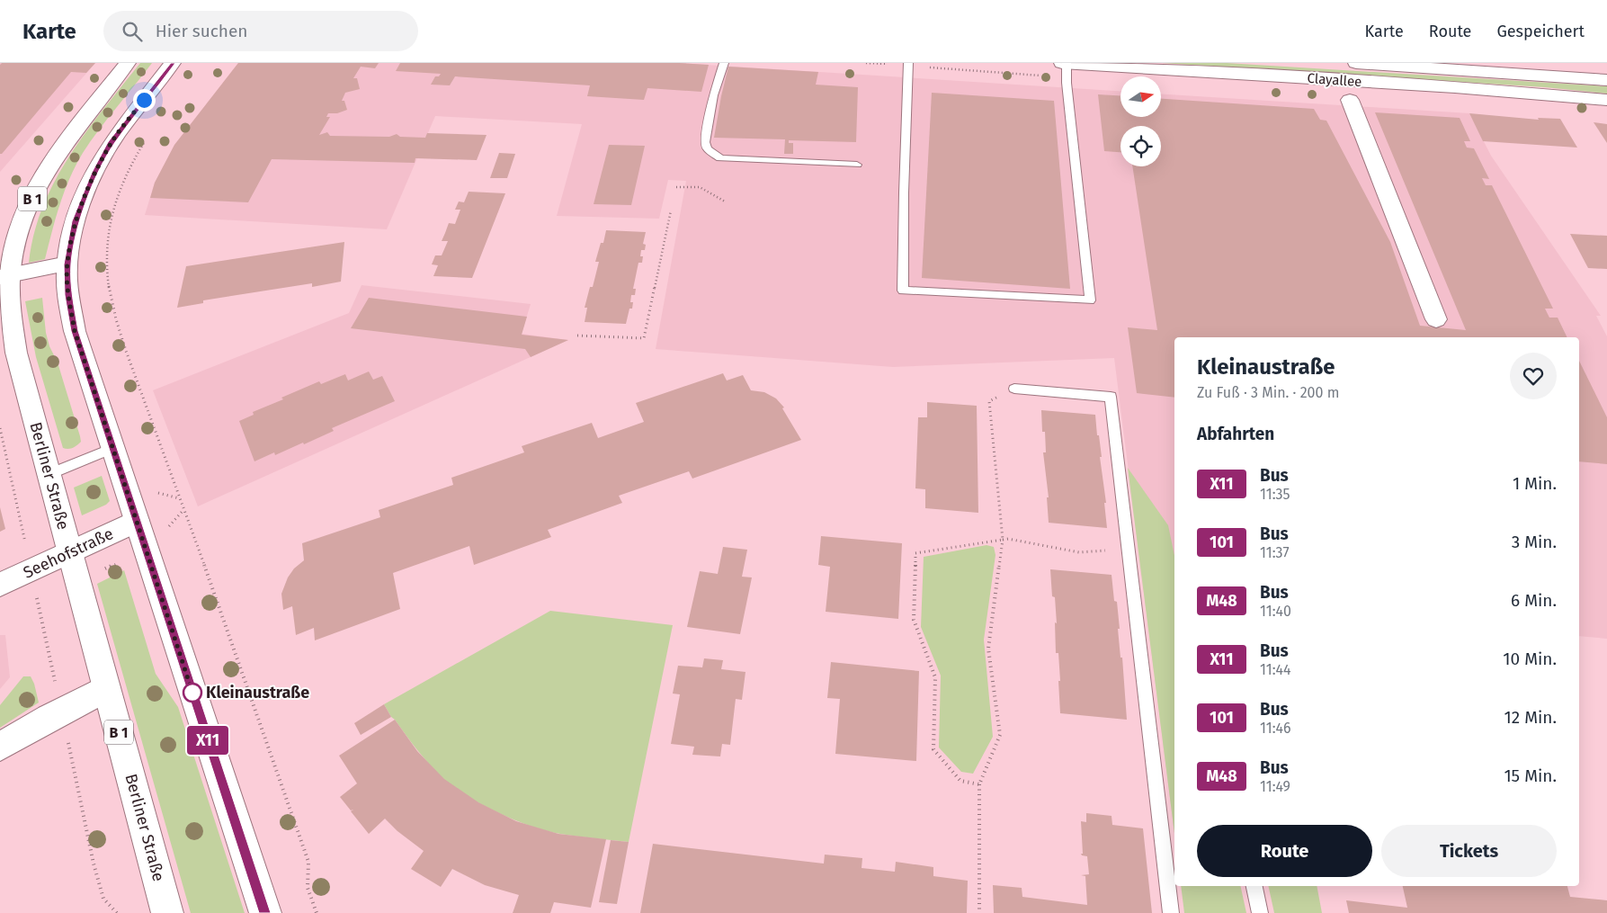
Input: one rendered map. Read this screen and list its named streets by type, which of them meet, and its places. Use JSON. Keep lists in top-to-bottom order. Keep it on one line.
{"streets":{"main road":["Clayallee","B 1","Berliner Straße","Seehofstraße"]},"crossings":[["Berliner Straße","Seehofstraße"]],"places":["Kleinaustraße"],"lines":["bus line X11"],"north":"right","page":{"header":"Karte","search":"Hier suchen","nav":["Karte","Route","Gespeichert"],"on_map":"X11","heading":[["Kleinaustraße","Zu Fuß · 3 Min. · 200 m"],"Abfahrten"],"list":[{"mark":"X11","name":"Bus","note":"11:35","value":"1 Min."},{"mark":"101","name":"Bus","note":"11:37","value":"3 Min."},{"mark":"M48","name":"Bus","note":"11:40","value":"6 Min."},{"mark":"X11","name":"Bus","note":"11:44","value":"10 Min."},{"mark":"101","name":"Bus","note":"11:46","value":"12 Min."},{"mark":"M48","name":"Bus","note":"11:49","value":"15 Min."}],"buttons":["Route","Tickets"]}}
